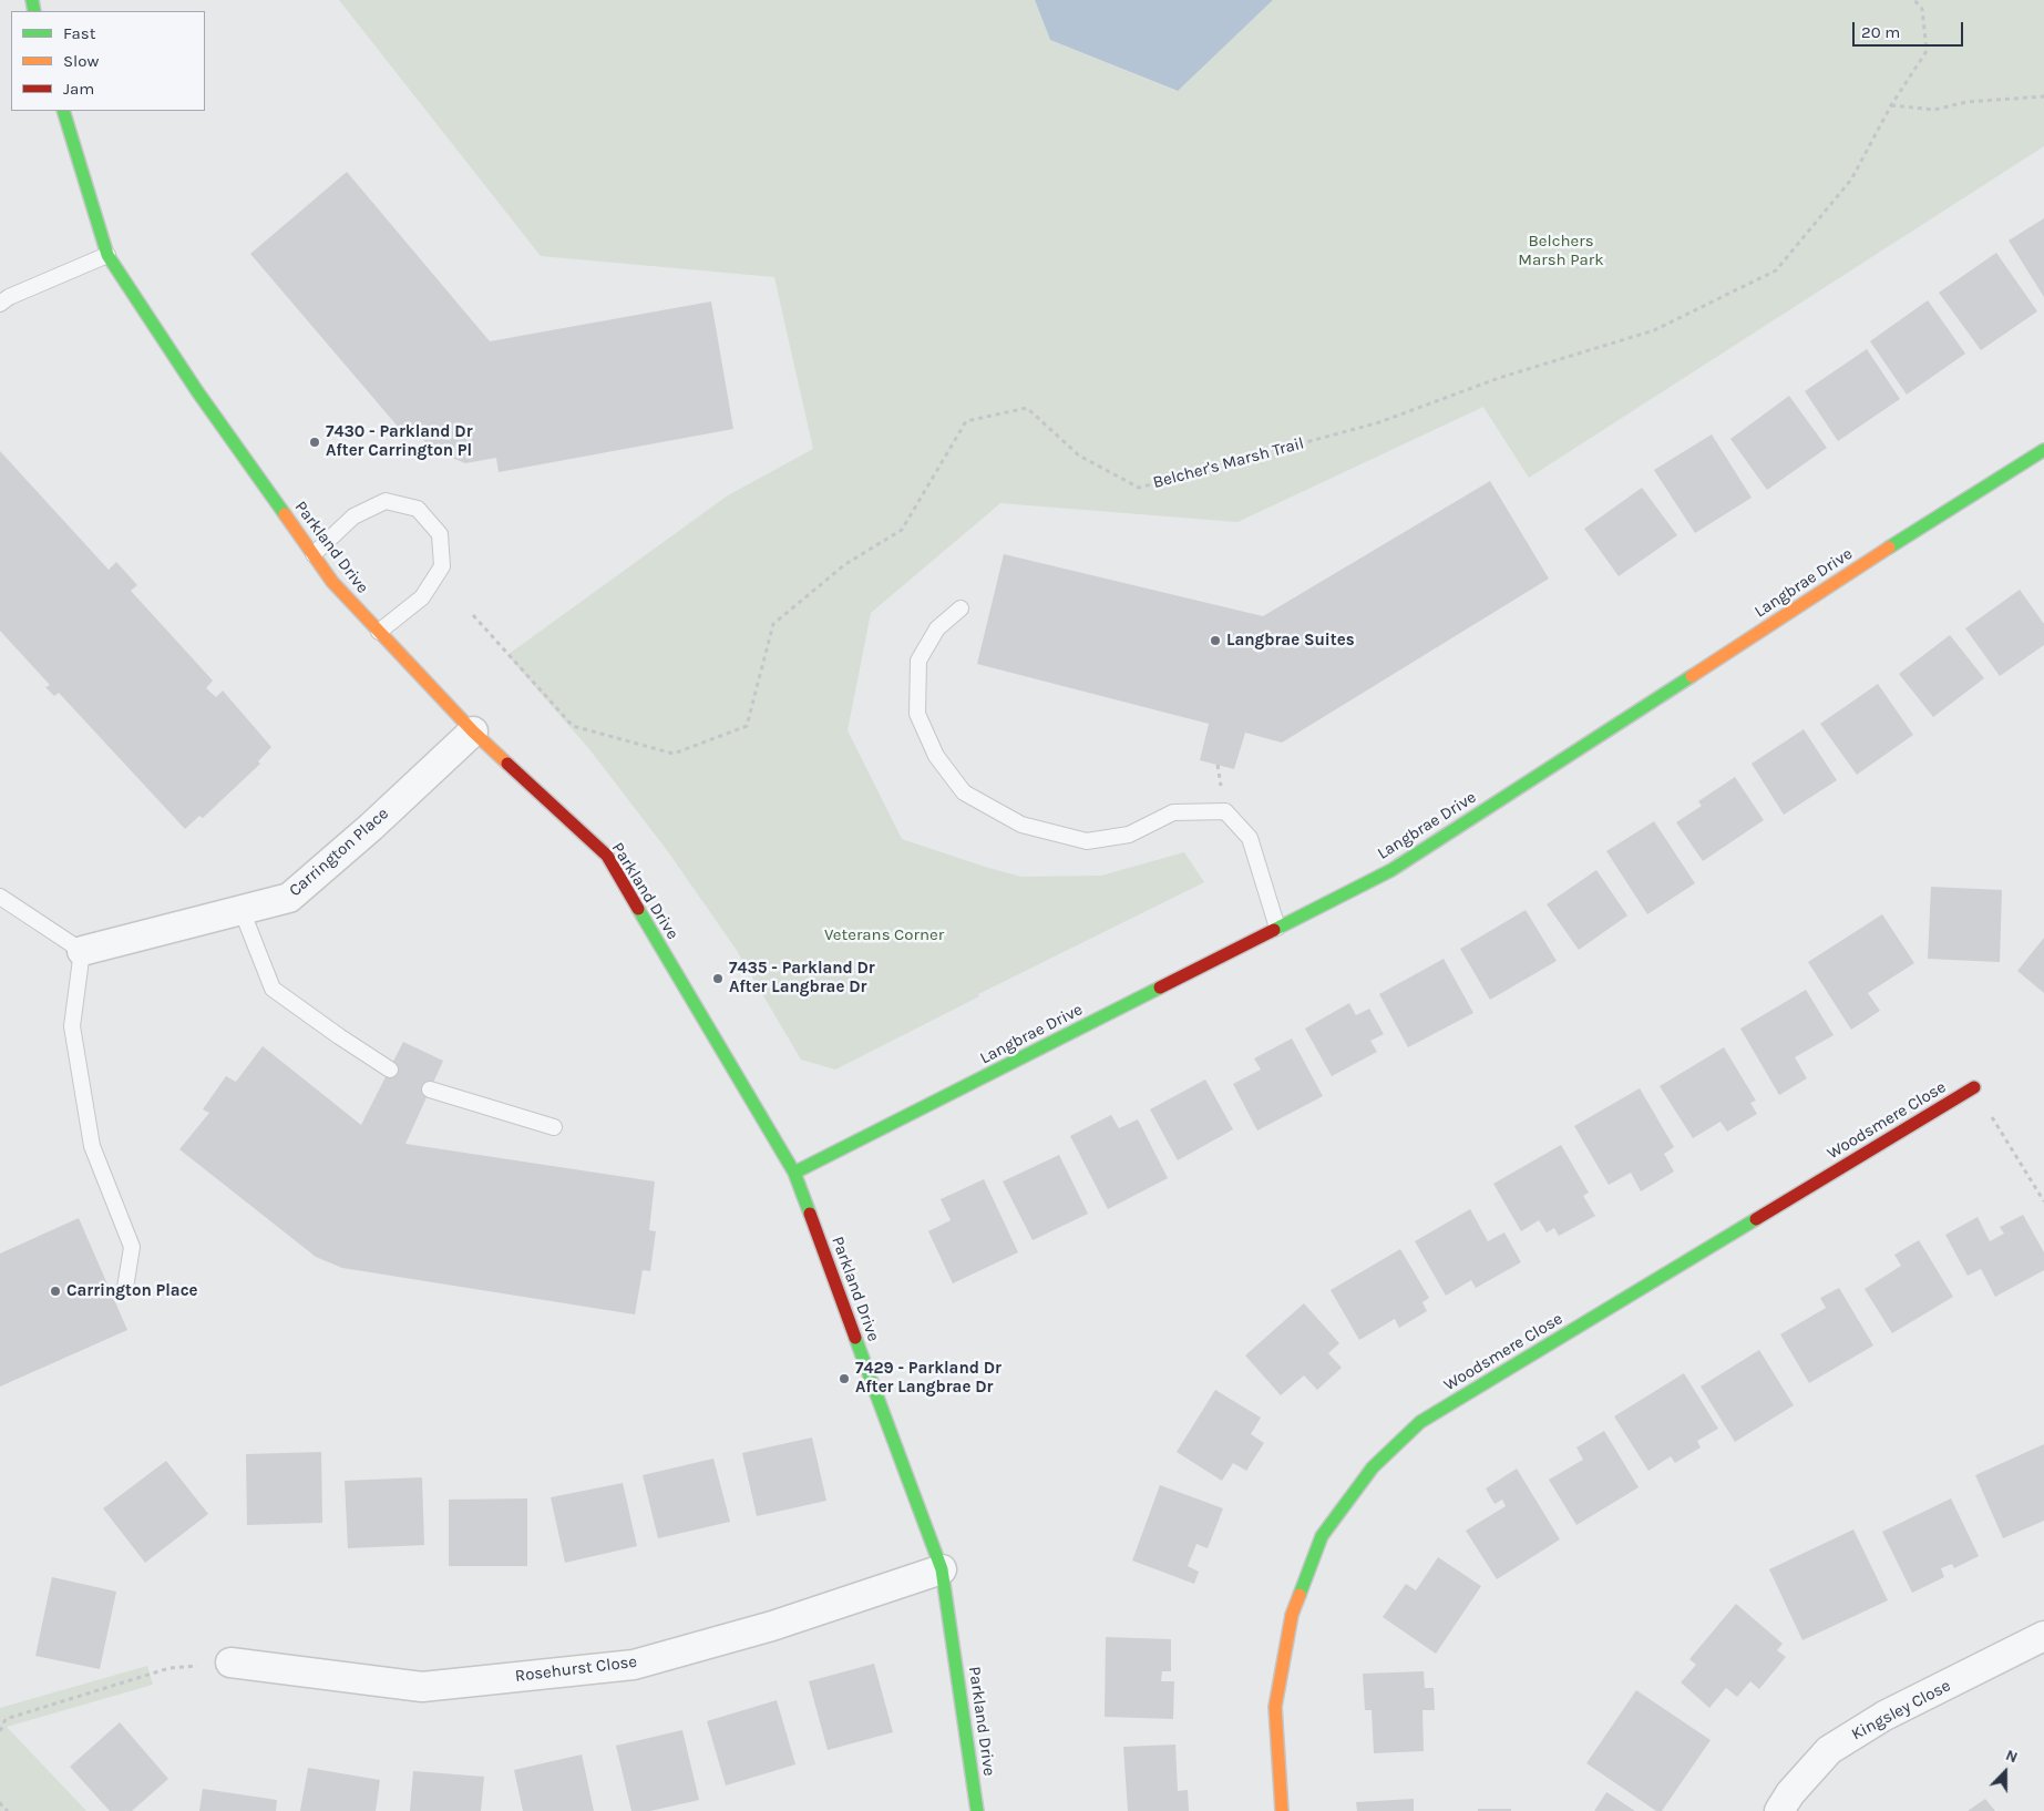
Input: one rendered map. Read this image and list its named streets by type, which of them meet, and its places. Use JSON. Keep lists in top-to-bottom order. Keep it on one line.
{"streets":{"street":["Parkland Drive","Langbrae Drive","Carrington Place","Woodsmere Close","Rosehurst Close","Kingsley Close"],"path":["Belcher's Marsh Trail"]},"crossings":[["Parkland Drive","Langbrae Drive"],["Parkland Drive","Carrington Place"],["Parkland Drive","Rosehurst Close"]],"parks":["Belchers Marsh Park","Veterans Corner"],"places":["7430 - Parkland Dr After Carrington Pl","Langbrae Suites","7435 - Parkland Dr After Langbrae Dr","Carrington Place","7429 - Parkland Dr After Langbrae Dr"],"legend":["Fast","Slow","Jam"],"scale_bar":"20 m","north":"top"}
